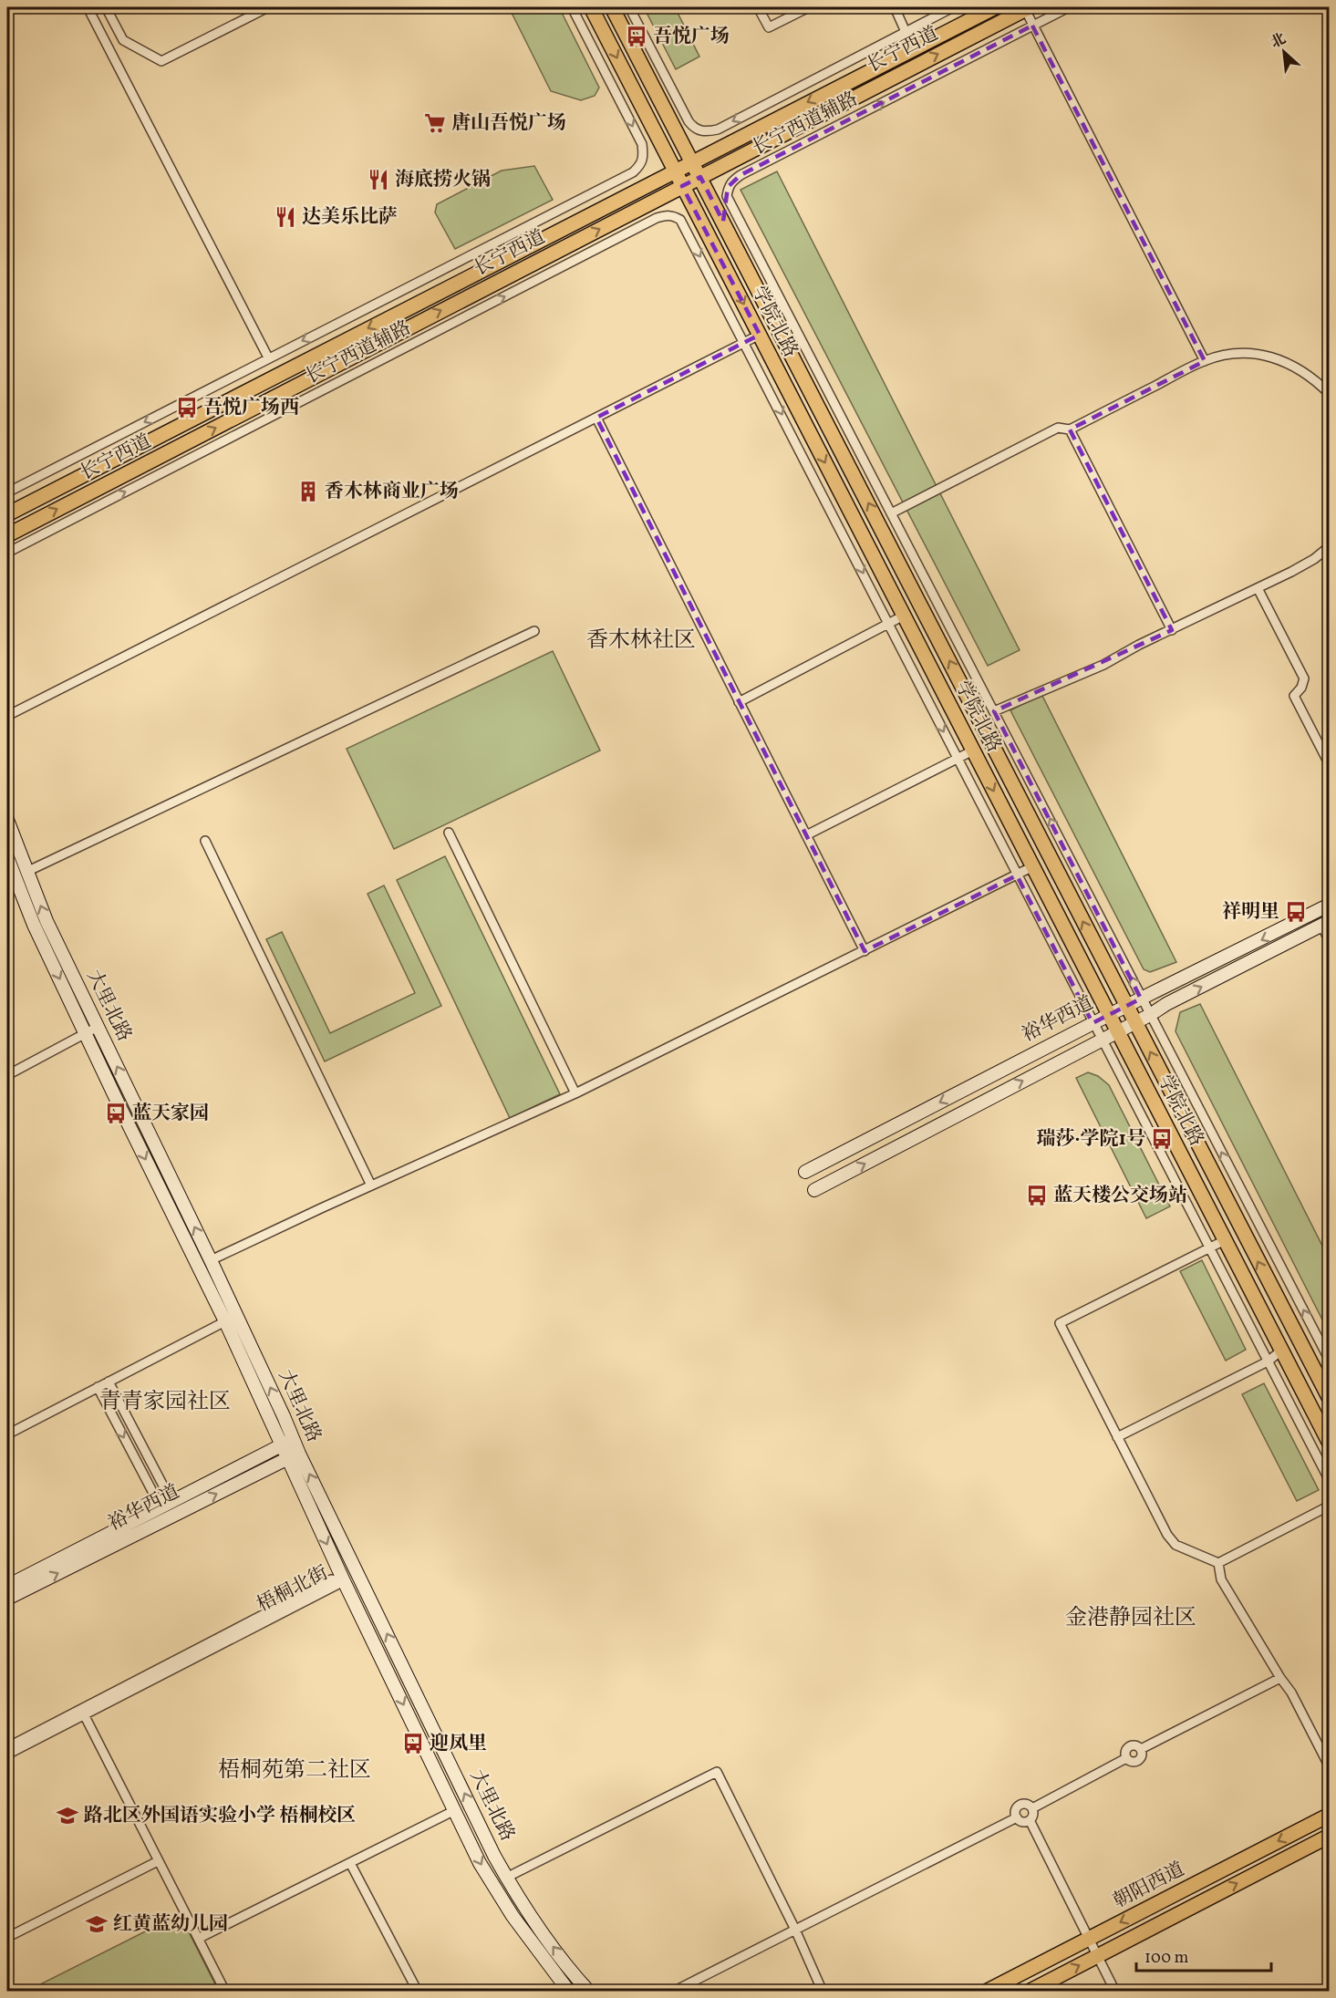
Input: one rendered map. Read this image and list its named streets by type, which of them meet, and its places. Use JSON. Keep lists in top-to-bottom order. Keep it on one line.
{"streets":{"main road":["长宁西道","学院北路","大里北路","裕华西道","朝阳西道"],"street":["长宁西道辅路","梧桐北街"]},"crossings":[["长宁西道","学院北路"],["学院北路","裕华西道"],["大里北路","裕华西道"],["大里北路","梧桐北街"]],"districts":["香木林社区","青青家园社区","金港静园社区","梧桐苑第二社区"],"places":{"bus stop":["吾悦广场","吾悦广场西","祥明里","蓝天家园","瑞莎·学院1号","蓝天楼公交场站","迎凤里"],"supermarket":["唐山吾悦广场"],"restaurant":["海底捞火锅","达美乐比萨"],"building":["香木林商业广场"],"school or university":["路北区外国语实验小学 梧桐校区","红黄蓝幼儿园"]},"scale_bar":"100 m","north":"top left"}
